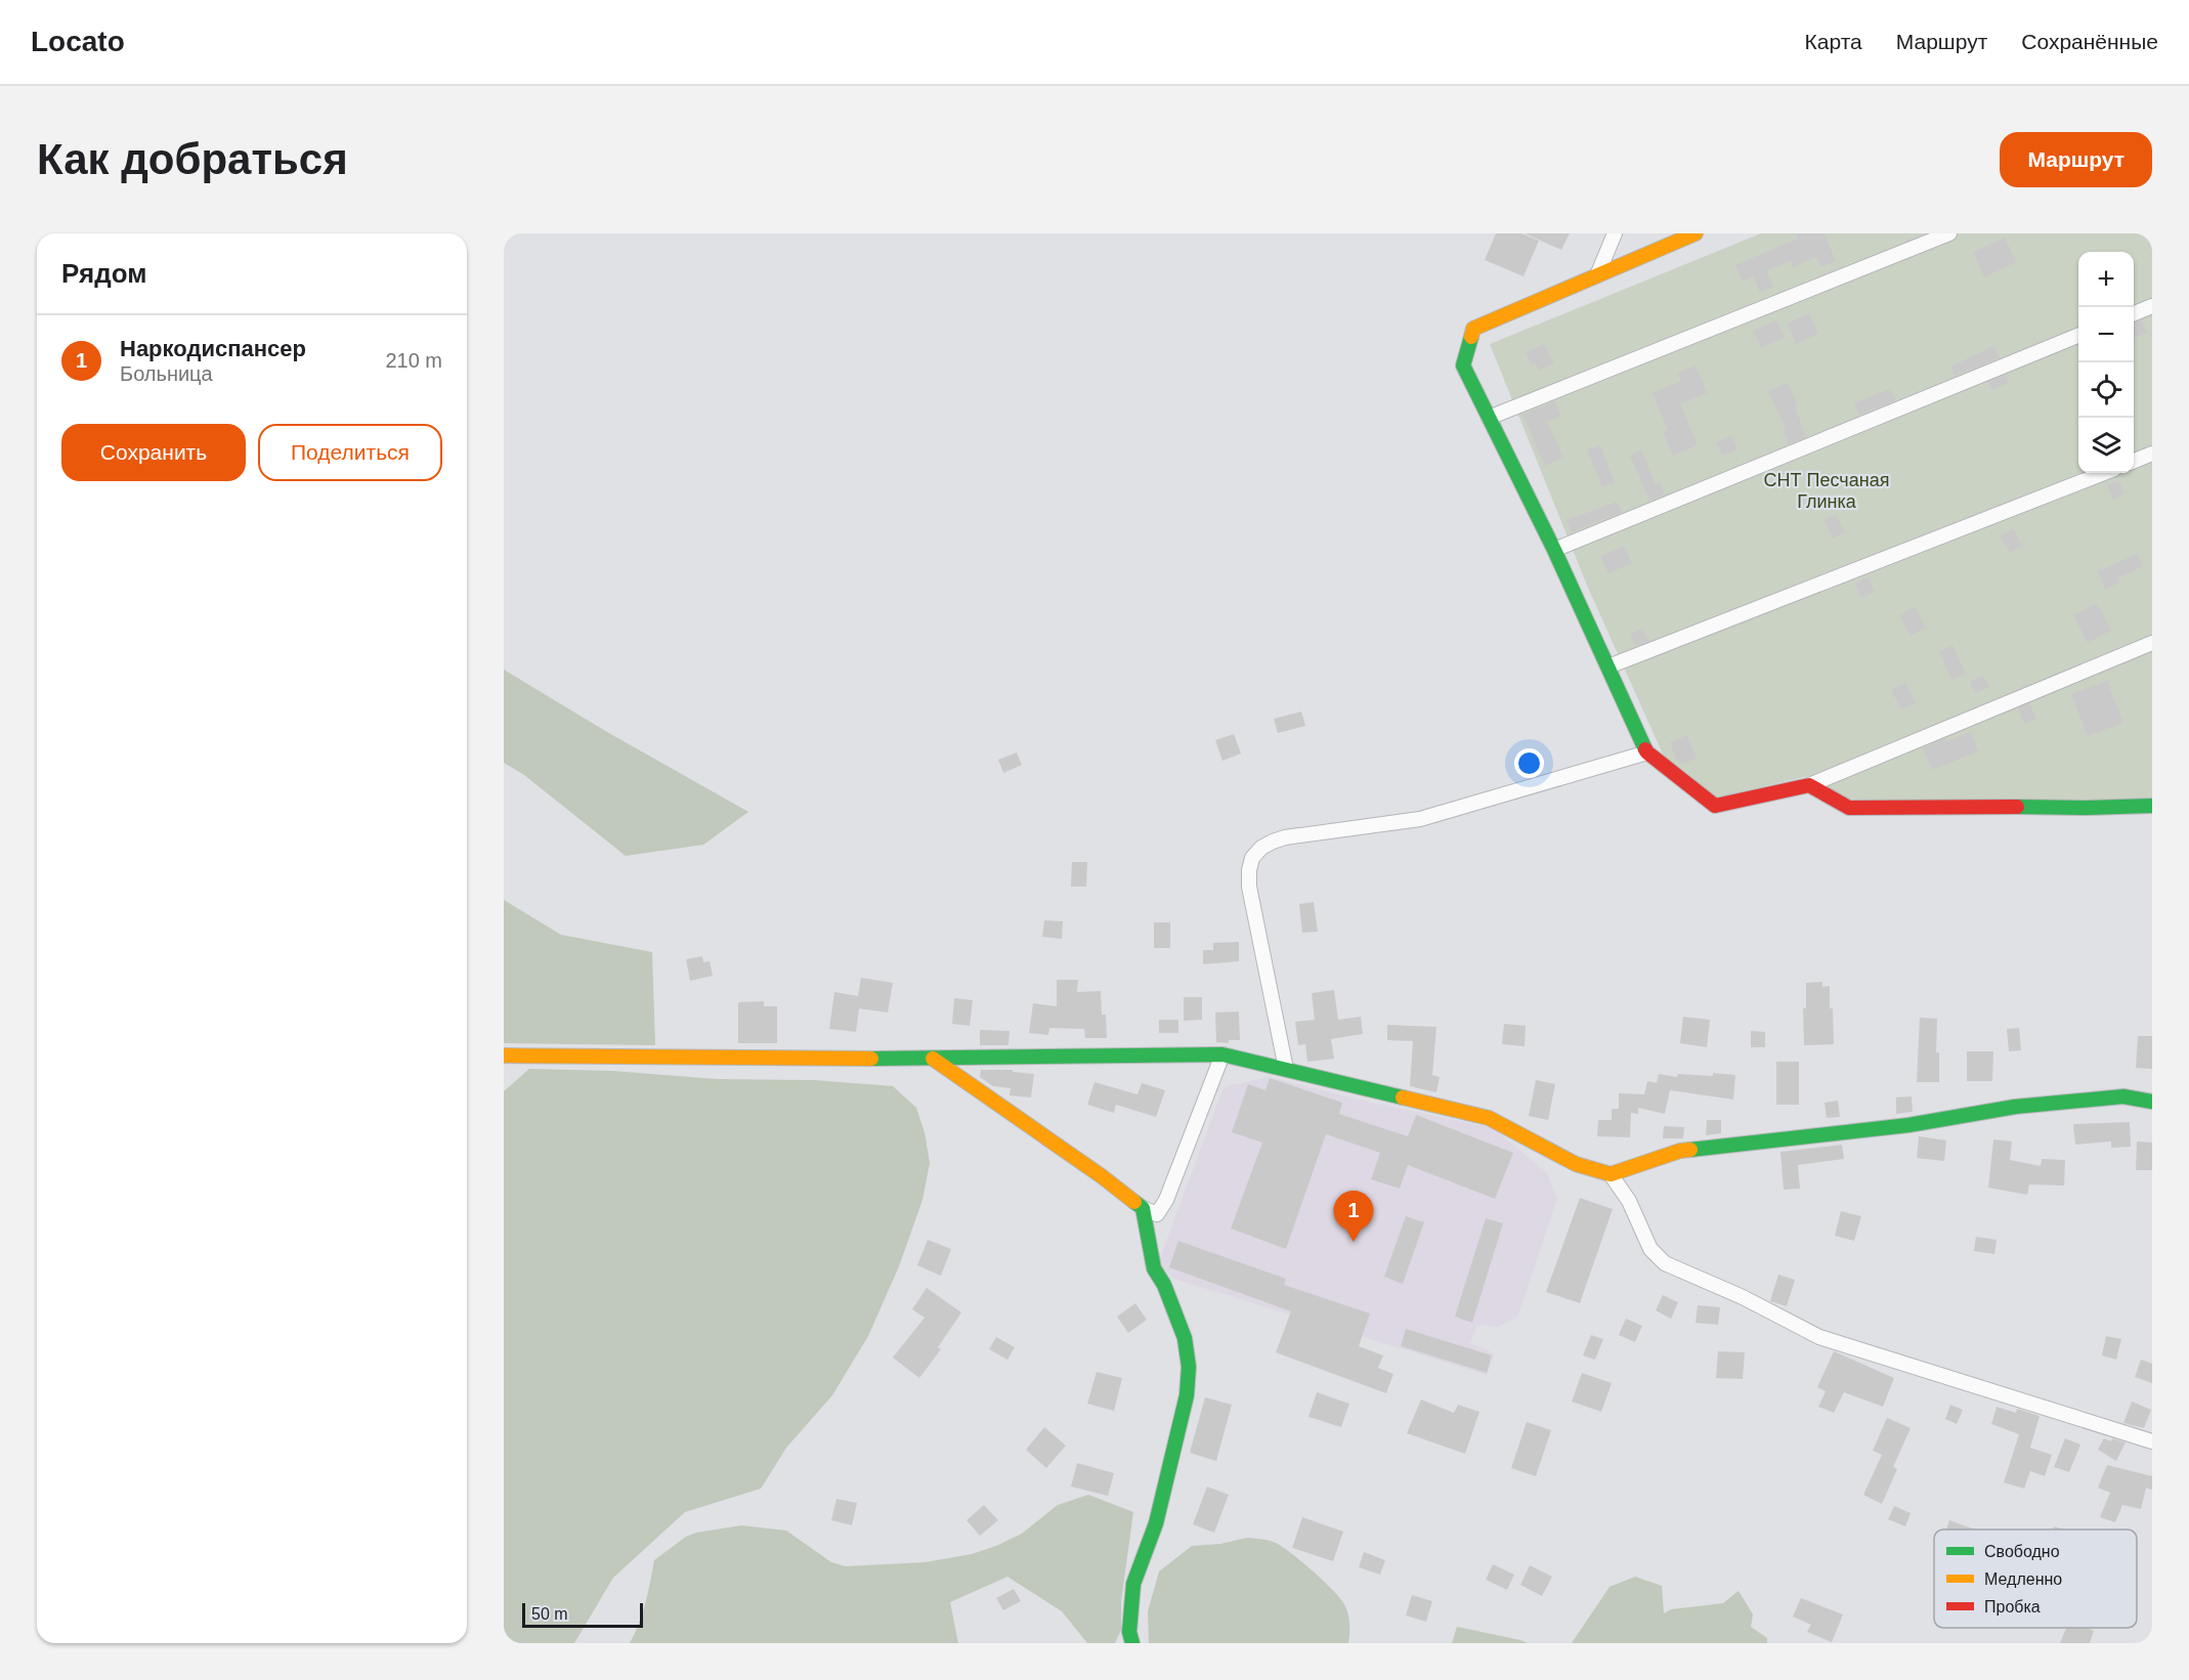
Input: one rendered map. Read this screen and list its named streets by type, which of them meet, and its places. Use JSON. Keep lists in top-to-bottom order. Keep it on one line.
{"parks":["СНТ Песчаная Глинка"],"legend":["Свободно","Медленно","Пробка"],"scale_bar":"50 m","page":{"header":"Locato","nav":["Карта","Маршрут","Сохранённые"],"buttons":["Маршрут",["Сохранить","Поделиться"]],"title":"Как добраться","heading":"Рядом","map_buttons":["+","−"],"list":[{"mark":"1","name":"Наркодиспансер","note":"Больница","value":"210 m"}],"pins":"1","scale":"50 m"}}
